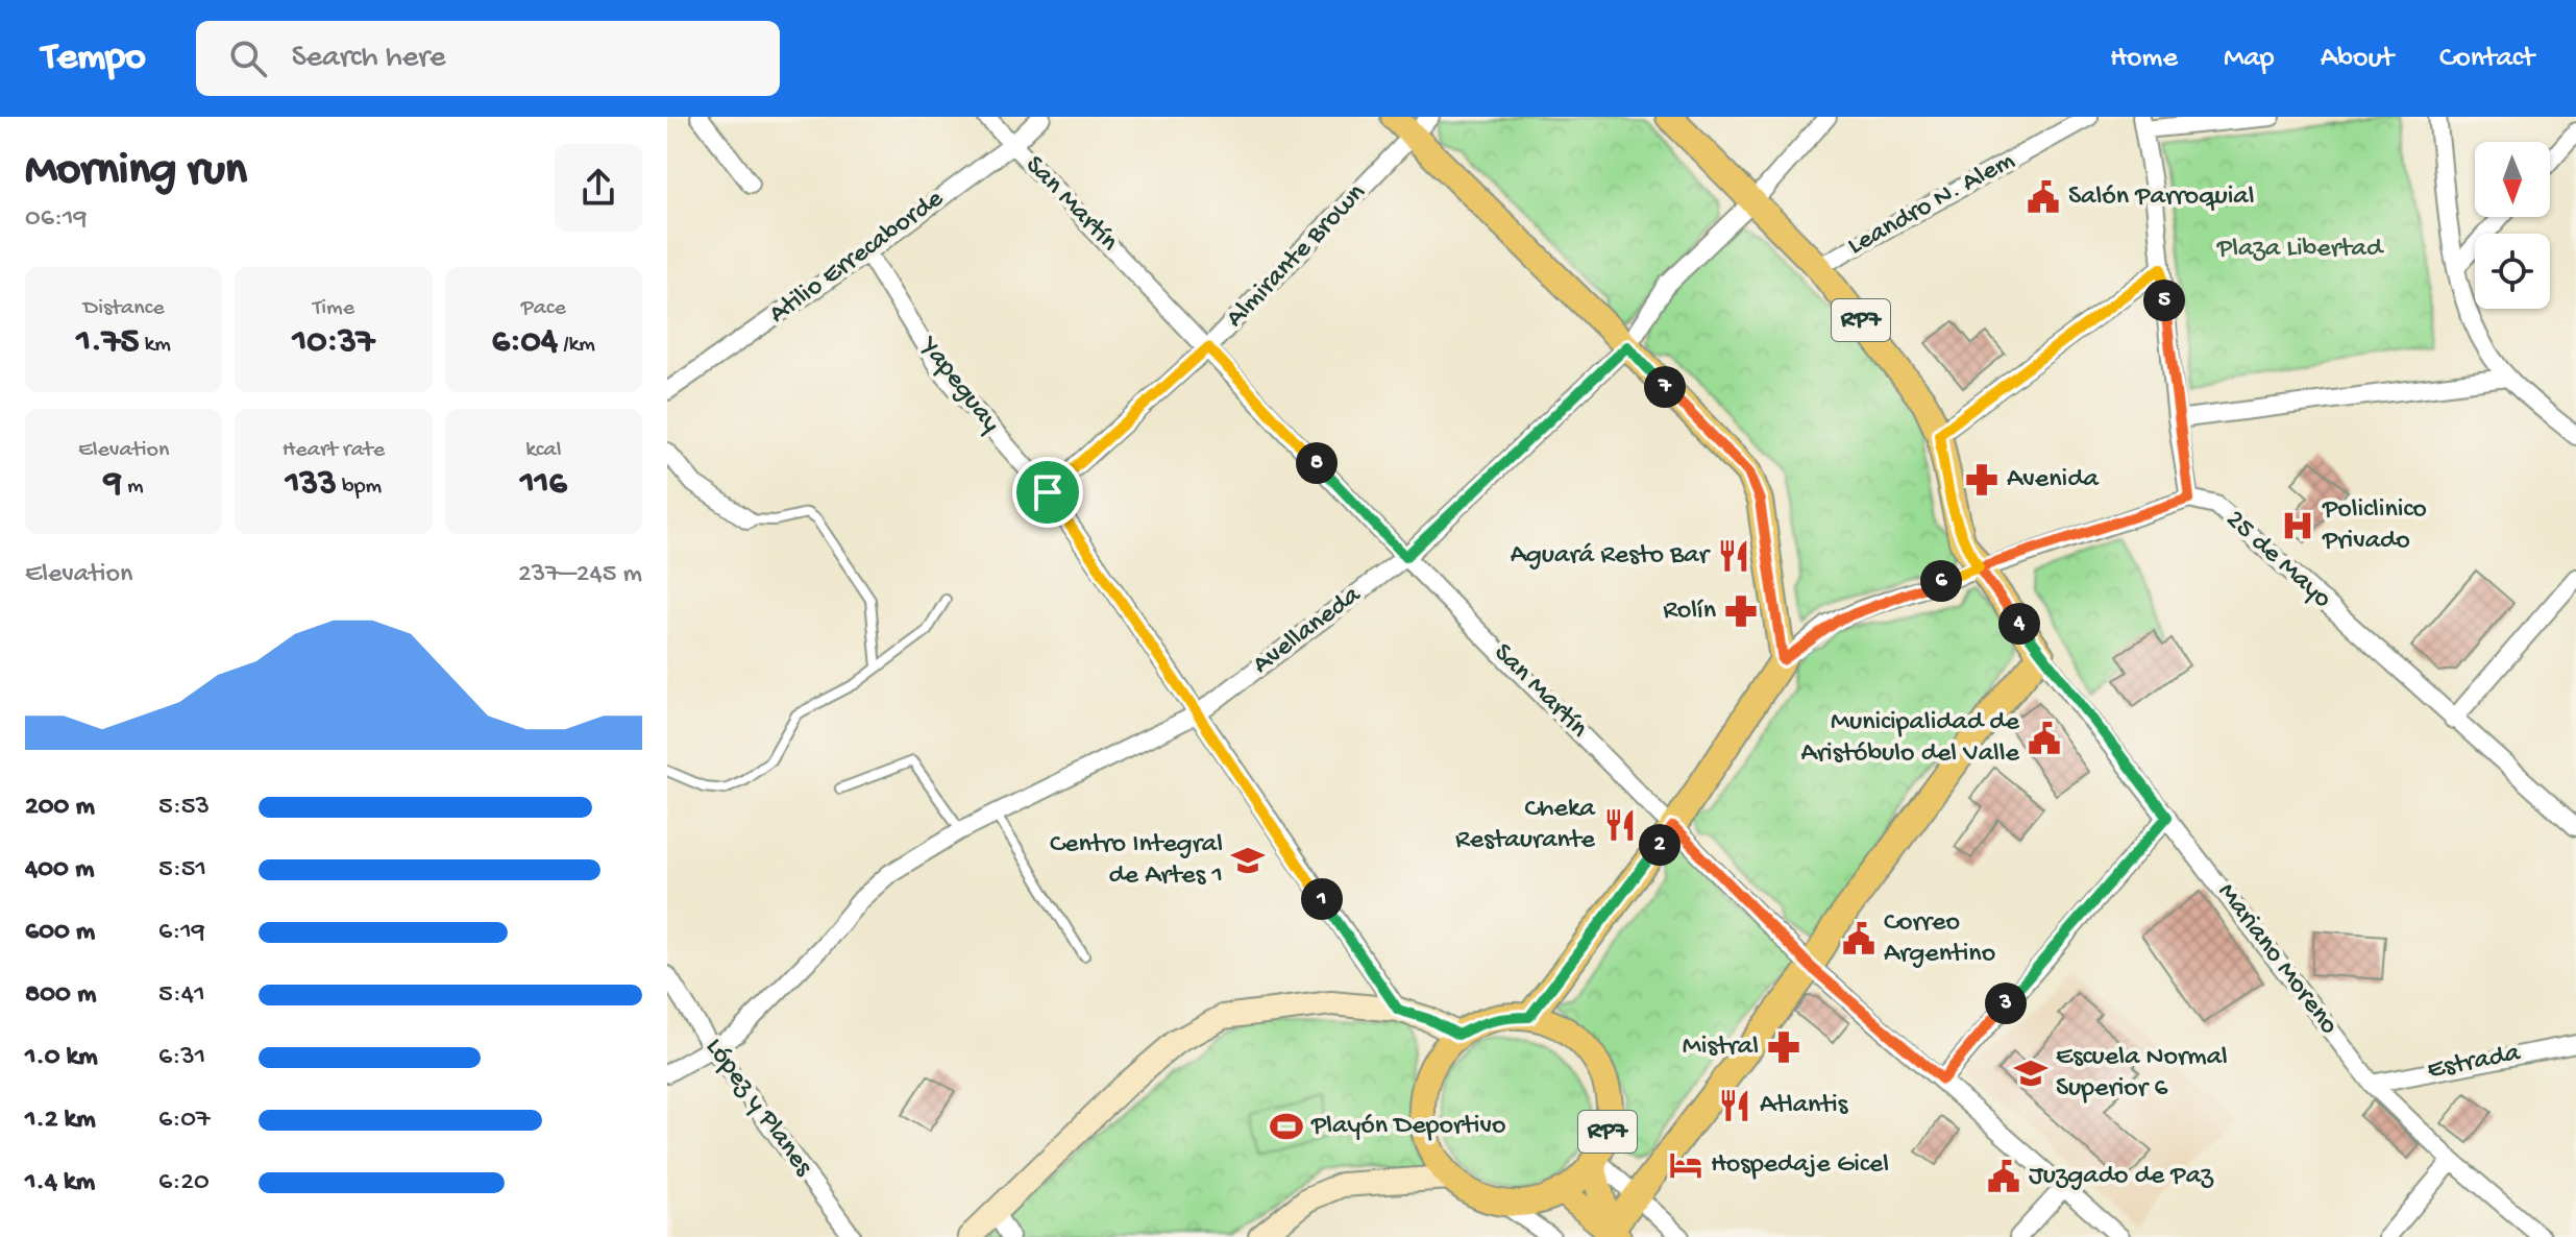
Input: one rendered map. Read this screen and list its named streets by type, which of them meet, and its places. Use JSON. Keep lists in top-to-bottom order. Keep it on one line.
{"streets":{"main road":["RP7"],"street":["San Martín","Leandro N. Alem","Almirante Brown","Atilio Errecaborde","Yapeguay","25 de Mayo","Avellaneda","Mariano Moreno","Estrada","López y Planes"]},"crossings":[["San Martín","Almirante Brown"],["San Martín","Atilio Errecaborde"],["San Martín","RP7"],["San Martín","Avellaneda"],["Leandro N. Alem","RP7"],["Almirante Brown","Yapeguay"],["Atilio Errecaborde","Yapeguay"],["RP7","Avellaneda"],["RP7","Mariano Moreno"],["Yapeguay","Avellaneda"],["Avellaneda","López y Planes"],["Mariano Moreno","Estrada"]],"parks":["Plaza Libertad"],"places":{"public building":["Salón Parroquial","Municipalidad de Aristóbulo del Valle","Correo Argentino","Juzgado de Paz"],"pharmacy":["Avenida","Rolín","Mistral"],"hospital":["Policlinico Privado"],"restaurant":["Aguará Resto Bar","Cheka Restaurante","Atlantis"],"school or university":["Centro Integral de Artes 1","Escuela Normal Superior 6"],"sports":["Playón Deportivo"],"hotel":["Hospedaje Gicel"]},"north":"bottom","page":{"header":"Tempo","search":"Search here","nav":["Home","Map","About","Contact"],"heading":["Morning run","06:19"],"stats":[["Distance","1.75 km"],["Time","10:37"],["Pace","6:04 /km"],["Elevation","9 m"],["Heart rate","133 bpm"],["kcal","116"]],"pins":["5","7","8","6","4","2","1","3"],"chart":["Elevation","237–245 m"],"list":[{"name":"200 m","note":"5:53"},{"name":"400 m","note":"5:51"},{"name":"600 m","note":"6:19"},{"name":"800 m","note":"5:41"},{"name":"1.0 km","note":"6:31"},{"name":"1.2 km","note":"6:07"},{"name":"1.4 km","note":"6:20"}]}}
